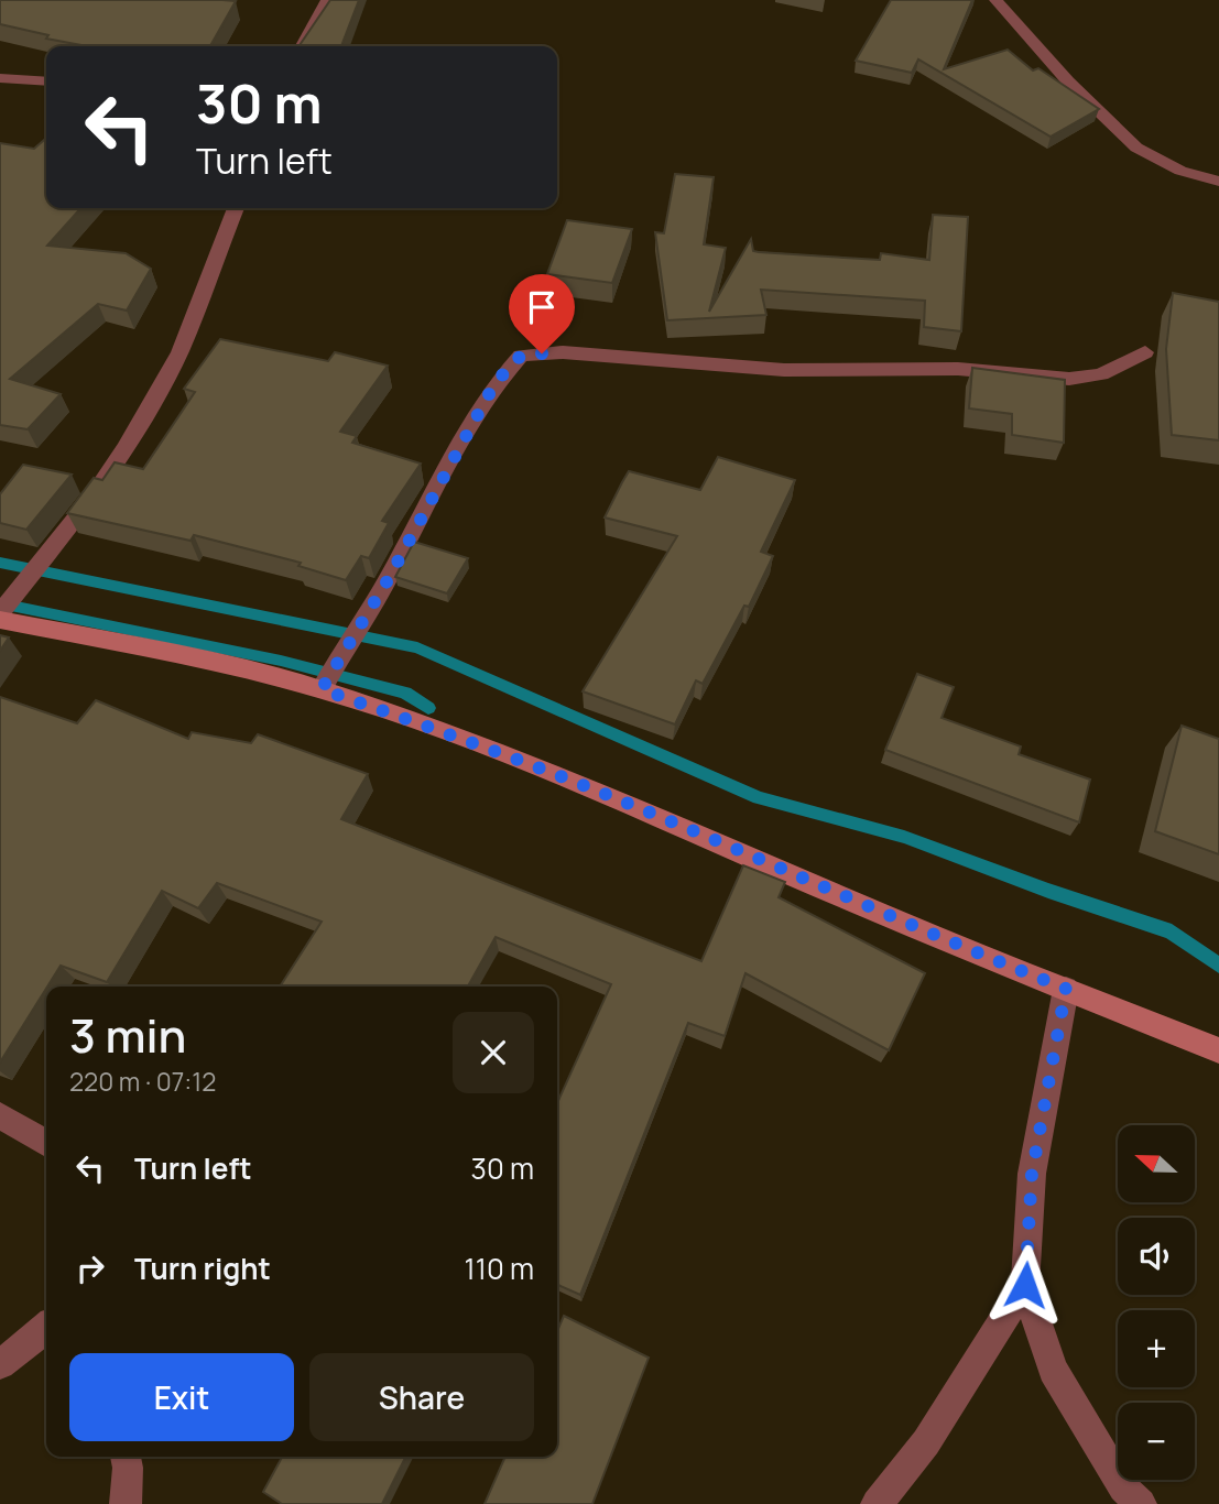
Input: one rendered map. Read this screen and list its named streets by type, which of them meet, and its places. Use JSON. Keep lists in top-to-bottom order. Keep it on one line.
{"north":"left","page":{"turn":["30 m","Turn left"],"heading":["3 min","220 m · 07:12"],"list":[{"name":"Turn left","value":"30 m"},{"name":"Turn right","value":"110 m"}],"map_buttons":["+","−"],"buttons":["Exit","Share"]}}
